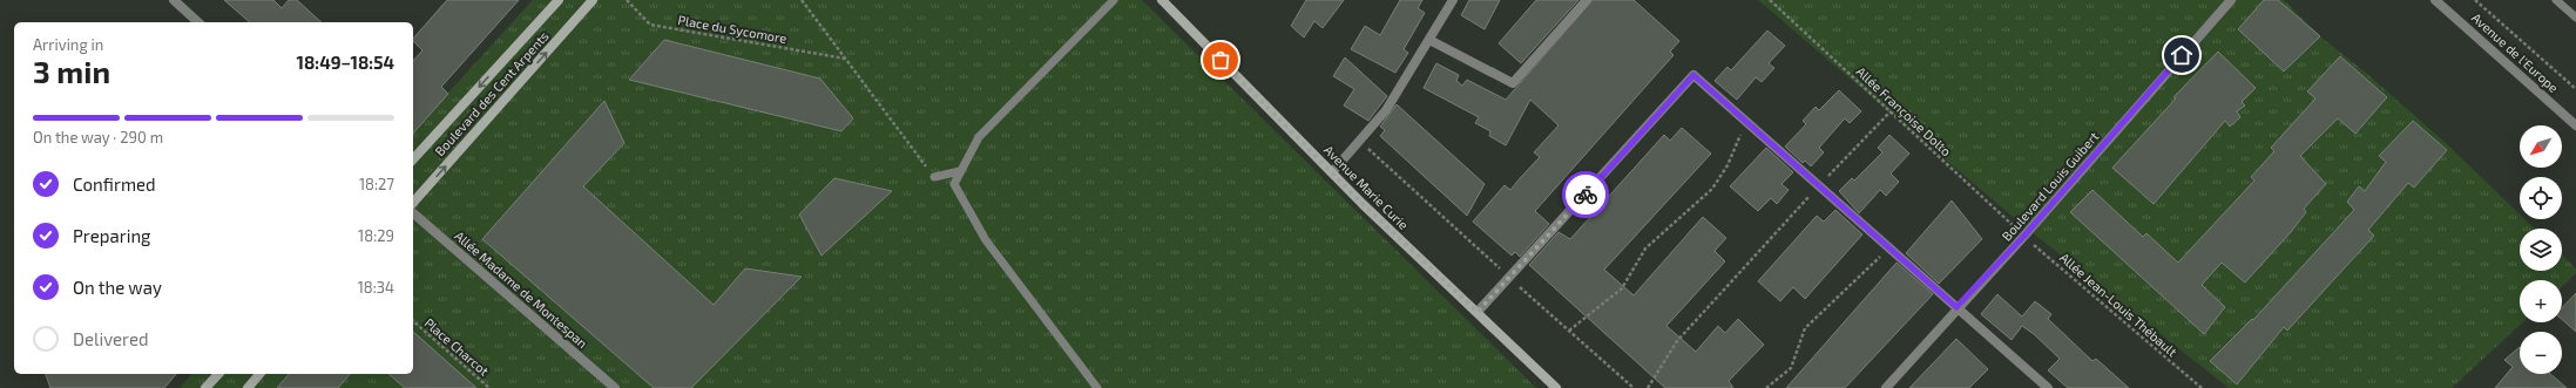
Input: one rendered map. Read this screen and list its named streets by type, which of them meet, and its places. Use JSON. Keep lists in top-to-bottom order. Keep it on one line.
{"streets":{"main road":["Boulevard des Cent Arpents","Avenue Marie Curie"],"street":["Avenue de l'Europe","Boulevard Louis Guibert","Allée Madame de Montespan"],"path":["Place du Sycomore","Allée Françoise Dolto","Allée Jean-Louis Thébault","Place Charcot"]},"crossings":[["Allée Françoise Dolto","Boulevard Louis Guibert"],["Allée Françoise Dolto","Allée Jean-Louis Thébault"],["Boulevard Louis Guibert","Allée Jean-Louis Thébault"]],"north":"bottom left","page":{"heading":["3 min","Arriving in","18:49–18:54"],"bar":"On the way · 290 m","map_buttons":["+","−"],"list":[["Confirmed","18:27"],["Preparing","18:29"],["On the way","18:34"],"Delivered"]}}
